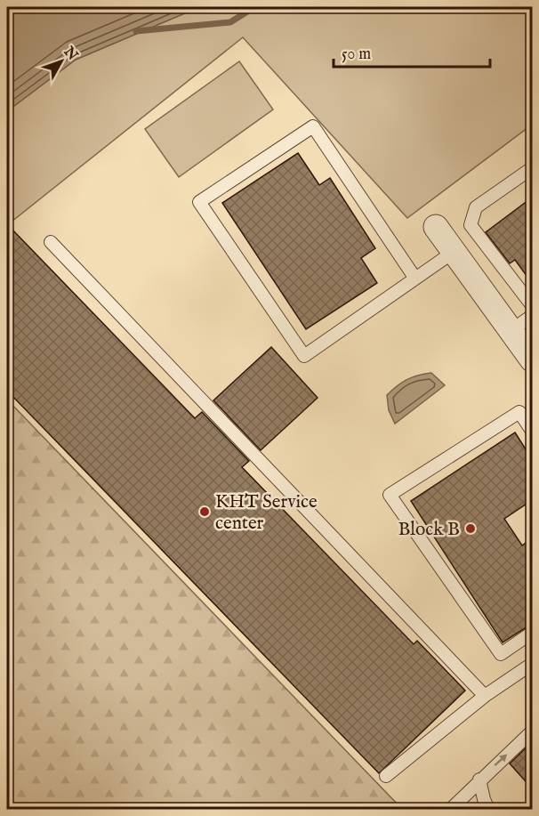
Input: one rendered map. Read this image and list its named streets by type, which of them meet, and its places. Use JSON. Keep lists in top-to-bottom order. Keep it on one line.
{"places":["KHT Service center","Block B"],"scale_bar":"50 m","north":"top right"}
